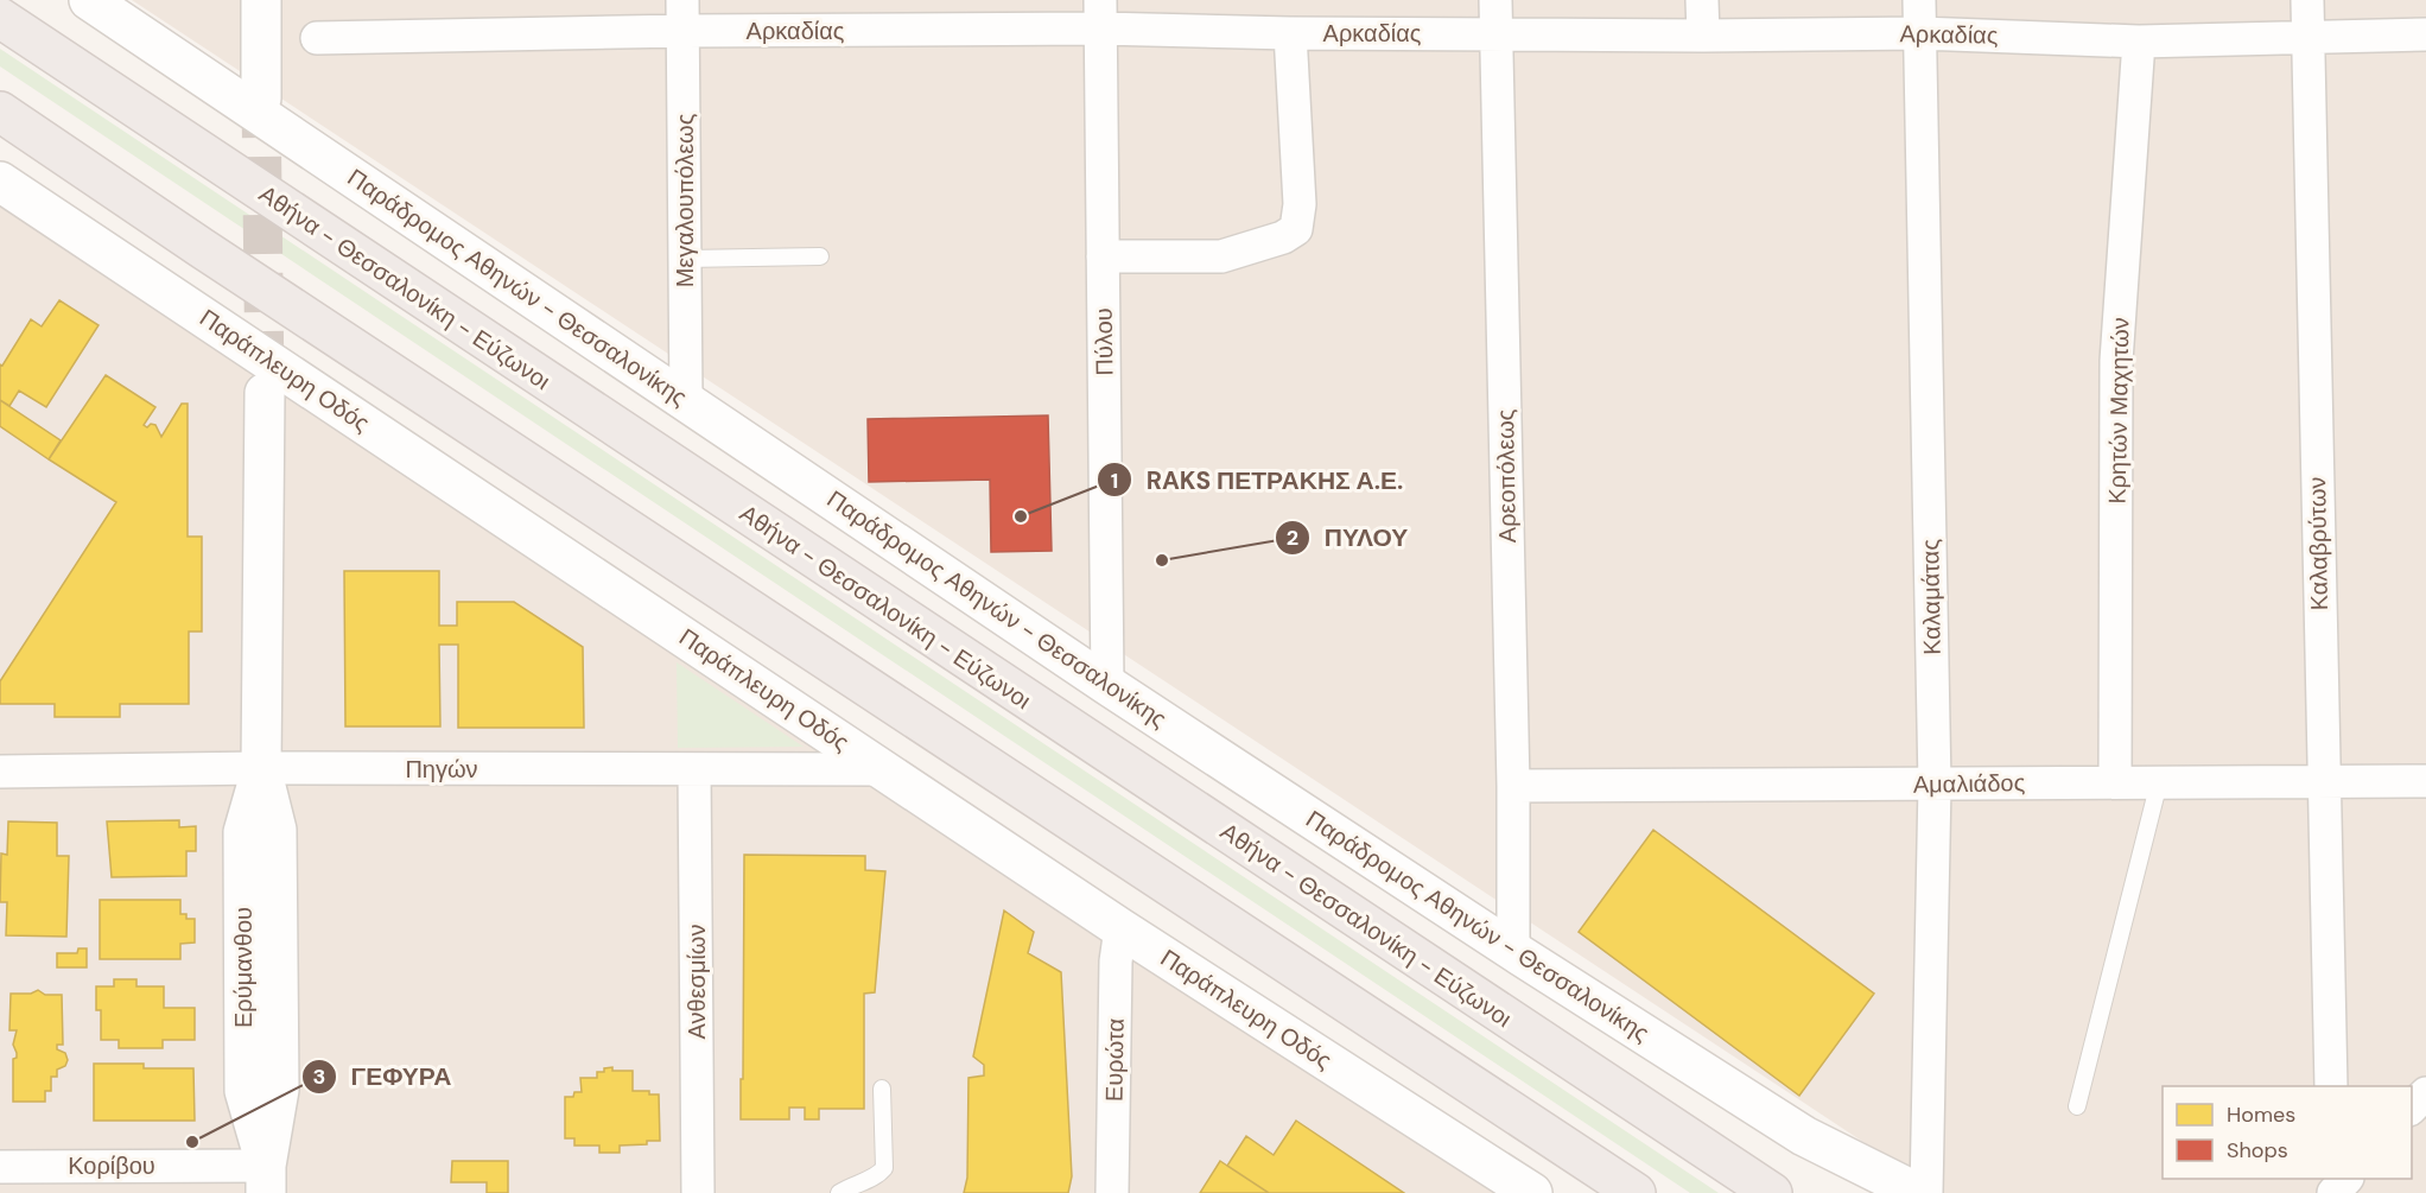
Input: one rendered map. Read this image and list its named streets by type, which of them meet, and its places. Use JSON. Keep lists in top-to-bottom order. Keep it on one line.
{"streets":{"highway":["Αθήνα - Θεσσαλονίκη - Εύζωνοι"],"main road":["Παράδρομος Αθηνών - Θεσσαλονίκης","Παράπλευρη Οδός","Ερύμανθου"],"street":["Αρκαδίας","Μεγαλουπόλεως","Πύλου","Κρητών Μαχητών","Αρεοπόλεως","Καλαβρύτων","Καλαμάτας","Πηγών","Αμαλιάδος","Ανθεσμίων","Ευρώτα","Κορίβου"]},"crossings":[["Αρκαδίας","Μεγαλουπόλεως"],["Αρκαδίας","Πύλου"],["Αρκαδίας","Κρητών Μαχητών"],["Αρκαδίας","Αρεοπόλεως"],["Αρκαδίας","Καλαβρύτων"],["Αρκαδίας","Καλαμάτας"],["Μεγαλουπόλεως","Παράδρομος Αθηνών - Θεσσαλονίκης"],["Παράδρομος Αθηνών - Θεσσαλονίκης","Πύλου"],["Παράδρομος Αθηνών - Θεσσαλονίκης","Αρεοπόλεως"],["Παράπλευρη Οδός","Πηγών"],["Παράπλευρη Οδός","Ευρώτα"],["Κρητών Μαχητών","Αμαλιάδος"],["Αρεοπόλεως","Αμαλιάδος"],["Καλαβρύτων","Αμαλιάδος"],["Καλαμάτας","Αμαλιάδος"],["Πηγών","Ερύμανθου"],["Πηγών","Ανθεσμίων"],["Ερύμανθου","Κορίβου"]],"places":["RAKS ΠΕΤΡΑΚΗΣ Α.Ε.","ΠΥΛΟΥ","ΓΕΦΥΡΑ"],"legend":["Homes","Shops"]}
